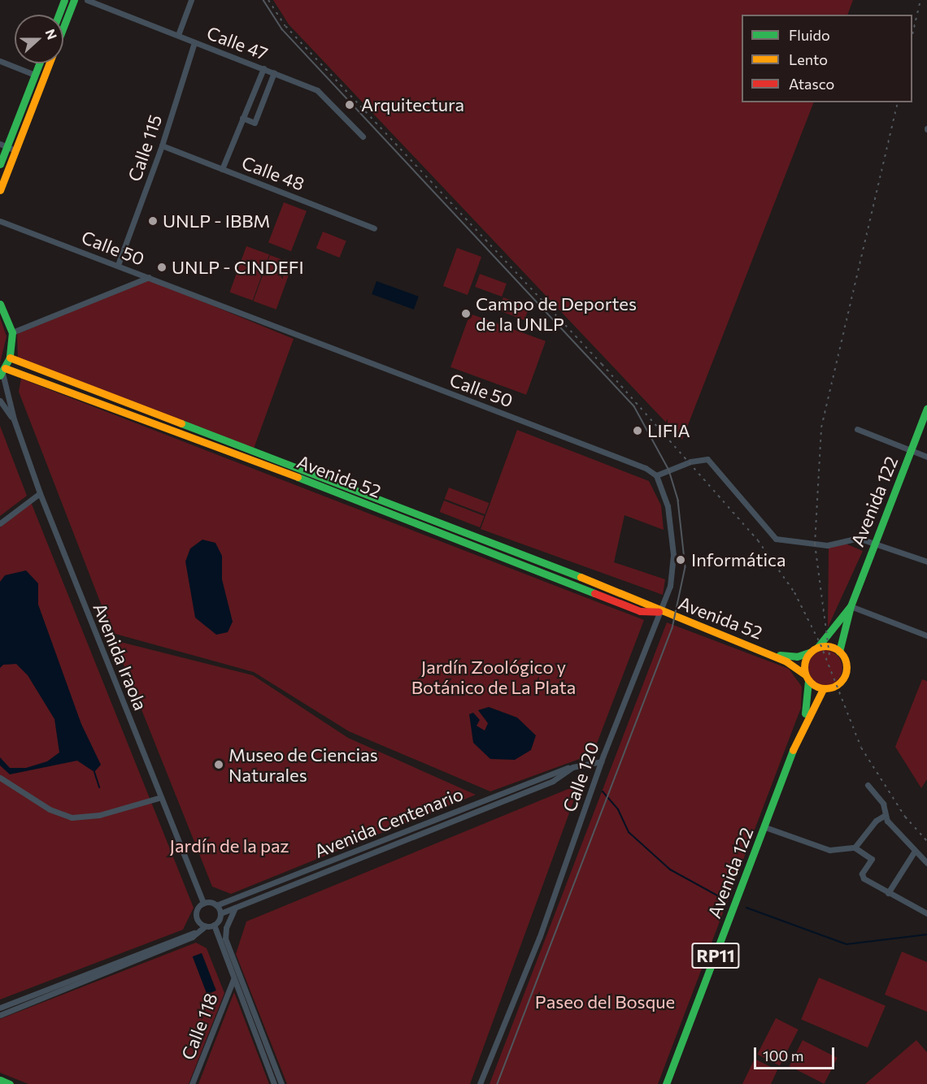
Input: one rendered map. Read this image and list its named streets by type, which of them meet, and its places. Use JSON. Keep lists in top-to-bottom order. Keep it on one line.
{"streets":{"main road":["Avenida 52","Avenida 122","RP11"],"street":["Calle 47","Calle 115","Calle 48","Calle 50","Avenida Iraola","Calle 120","Avenida Centenario","Calle 118"]},"crossings":[["Calle 47","Calle 115"],["Calle 115","Calle 48"],["Calle 115","Calle 50"],["Calle 50","Calle 120"],["Avenida 52","Avenida 122"],["Avenida 52","Avenida Iraola"],["Avenida 52","Calle 120"],["Avenida 52","RP11"],["Avenida 122","RP11"],["Avenida Iraola","Avenida Centenario"]],"parks":["Jardín Zoológico y Botánico de La Plata","Jardín de la paz","Paseo del Bosque"],"places":["Arquitectura","UNLP - IBBM","UNLP - CINDEFI","Campo de Deportes de la UNLP","LIFIA","Informática","Museo de Ciencias Naturales"],"legend":["Fluido","Lento","Atasco"],"scale_bar":"100 m","north":"right"}
